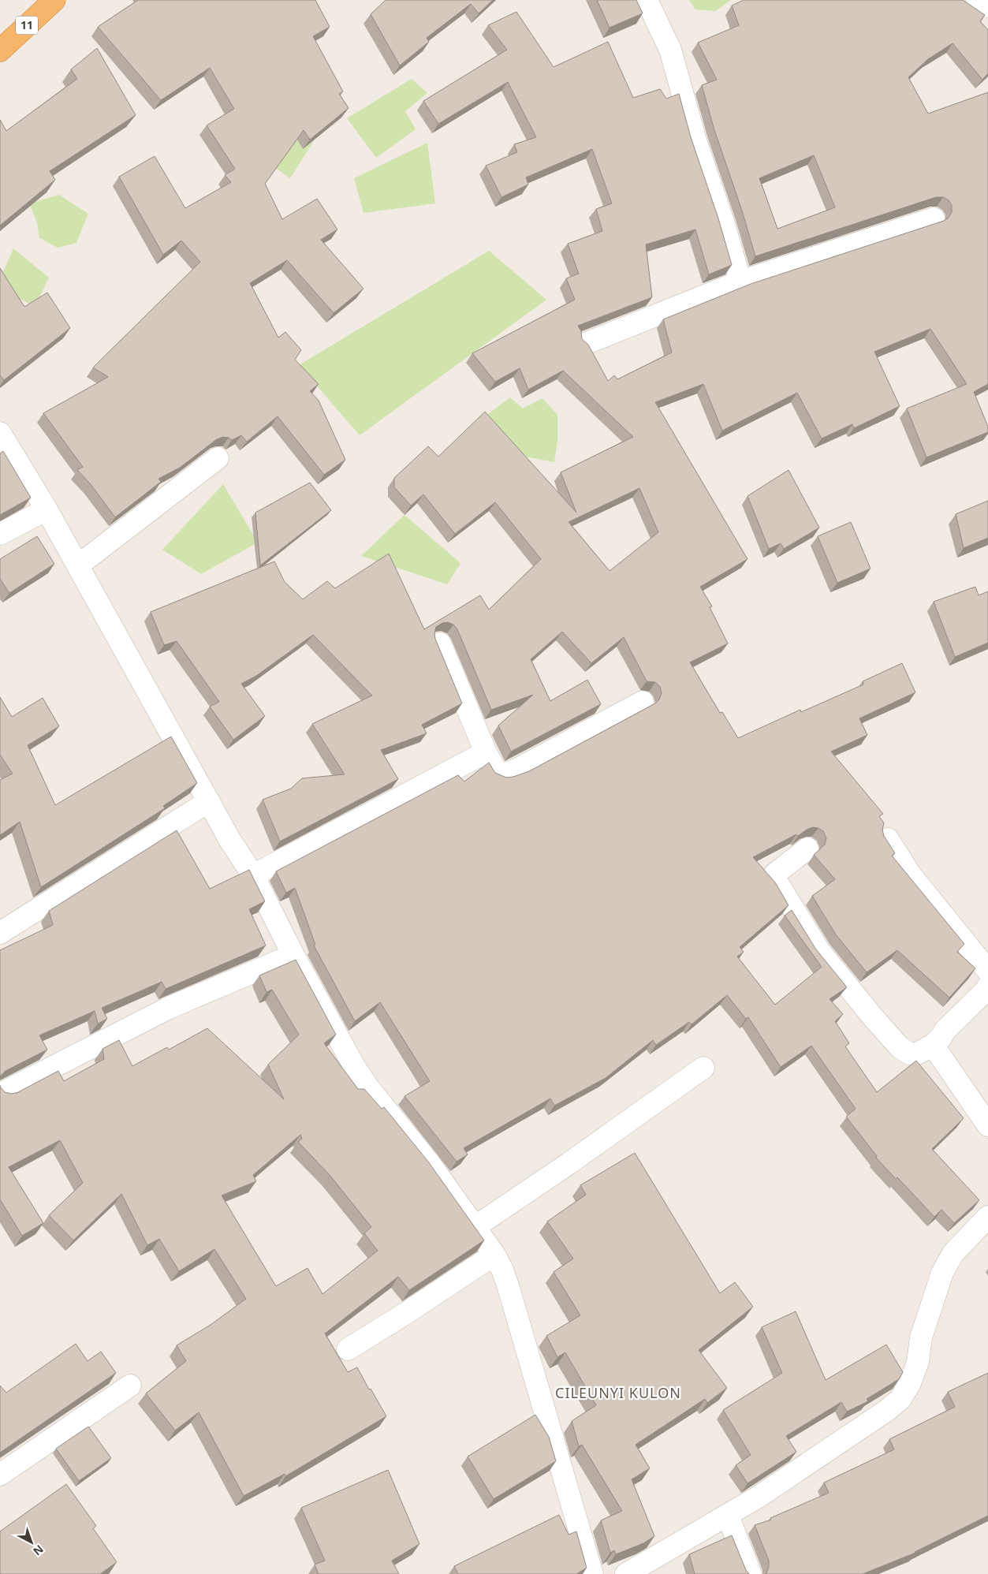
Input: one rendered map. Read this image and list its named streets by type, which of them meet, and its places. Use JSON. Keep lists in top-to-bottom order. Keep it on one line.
{"streets":{"highway":["11"]},"districts":["CILEUNYI KULON"],"north":"bottom right"}
